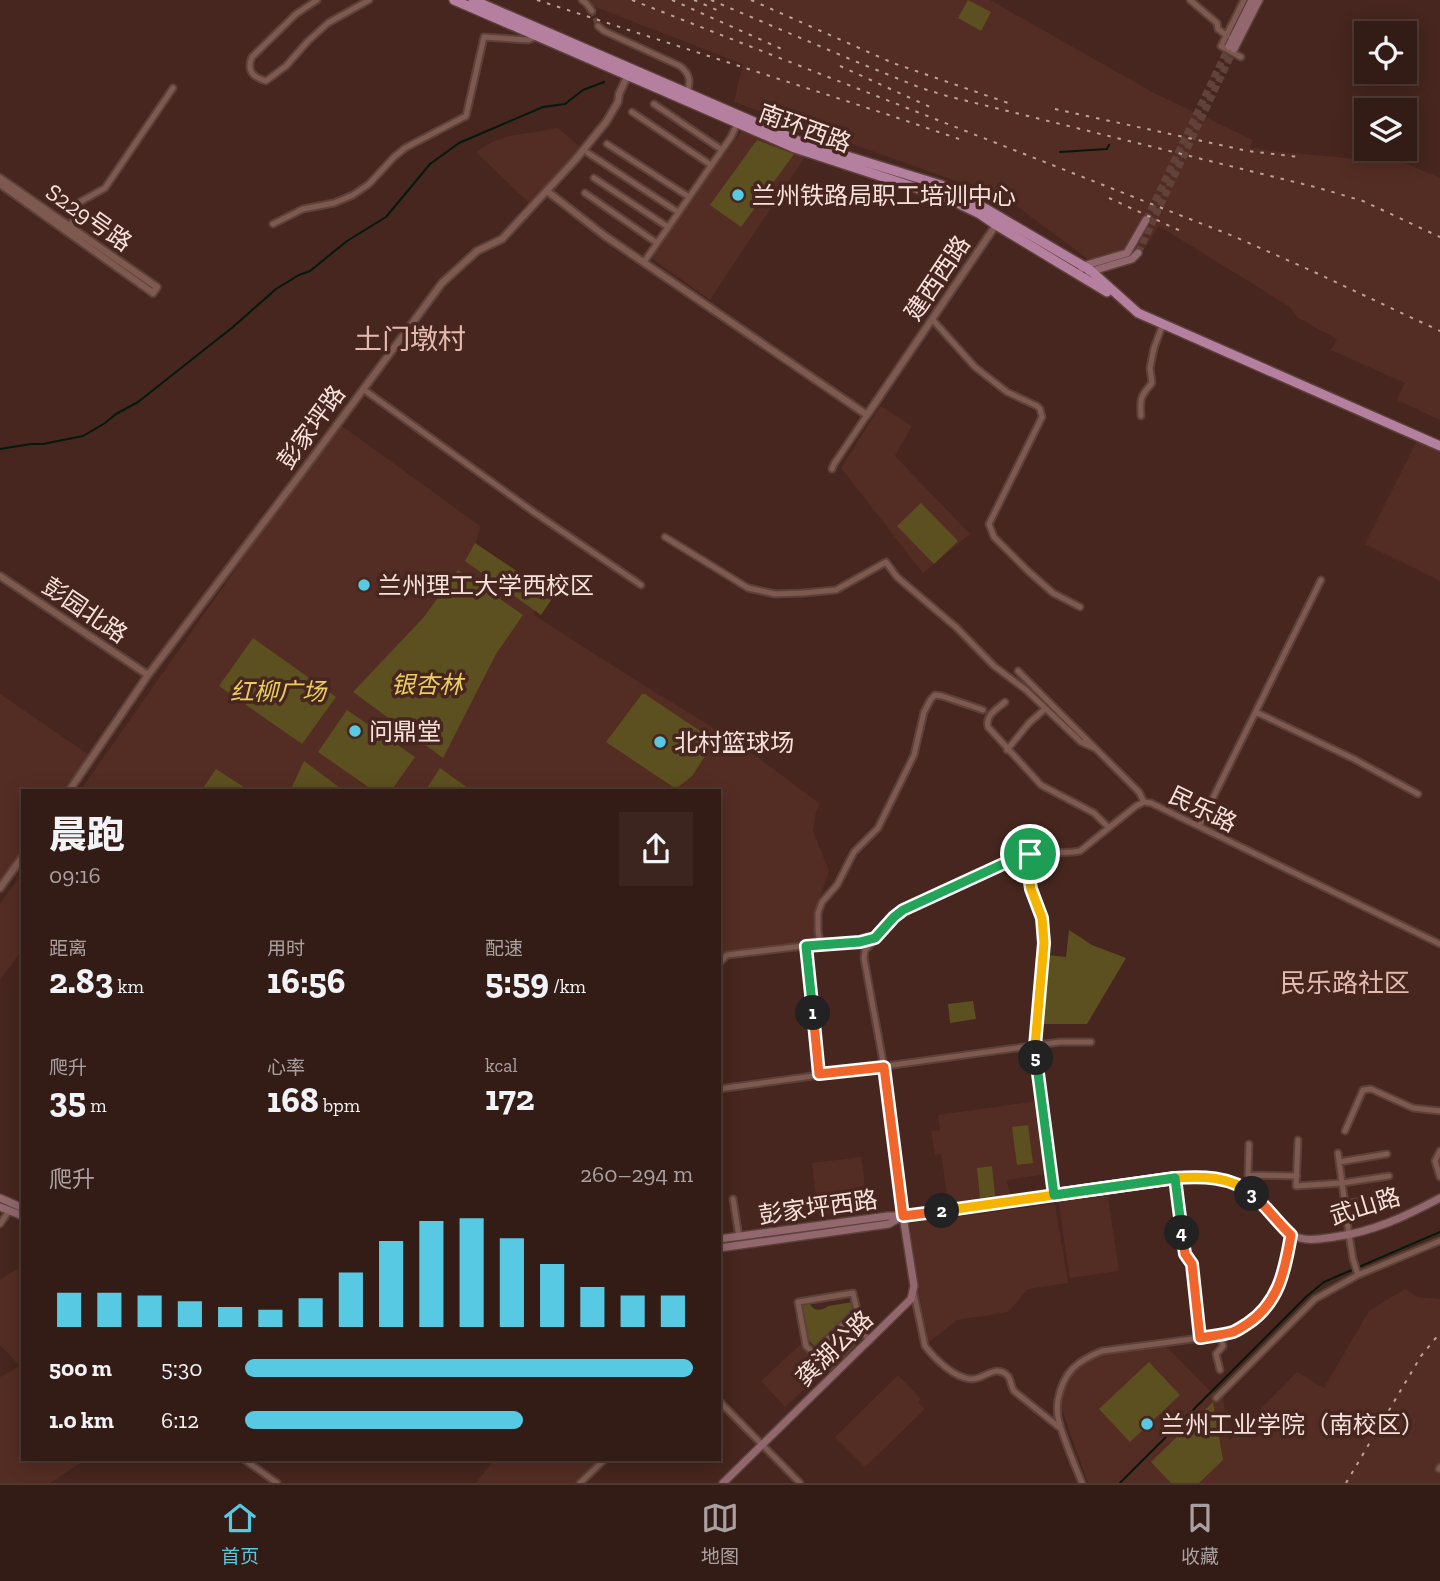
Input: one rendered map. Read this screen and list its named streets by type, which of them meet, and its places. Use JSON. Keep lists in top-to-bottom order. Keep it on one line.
{"streets":{"highway":["南环西路"],"main road":["武山路","彭家坪西路","龚湖公路"],"street":["S229号路","建西西路","彭家坪路","彭园北路","民乐路"]},"crossings":[["南环西路","建西西路"],["南环西路","彭家坪路"],["彭家坪路","彭园北路"],["民乐路","彭家坪西路"]],"districts":["土门墩村","民乐路社区"],"parks":["银杏林","红柳广场"],"places":["兰州铁路局职工培训中心","兰州理工大学西校区","问鼎堂","北村篮球场","兰州工业学院（南校区）"],"page":{"heading":["晨跑","09:16"],"stats":[["距离","2.83 km"],["用时","16:56"],["配速","5:59 /km"],["爬升","35 m"],["心率","168 bpm"],["kcal","172"]],"pins":["1","5","3","2","4"],"chart":["爬升","260–294 m"],"list":[{"name":"500 m","note":"5:30"},{"name":"1.0 km","note":"6:12"}],"tabs":["首页","地图","收藏"]}}
